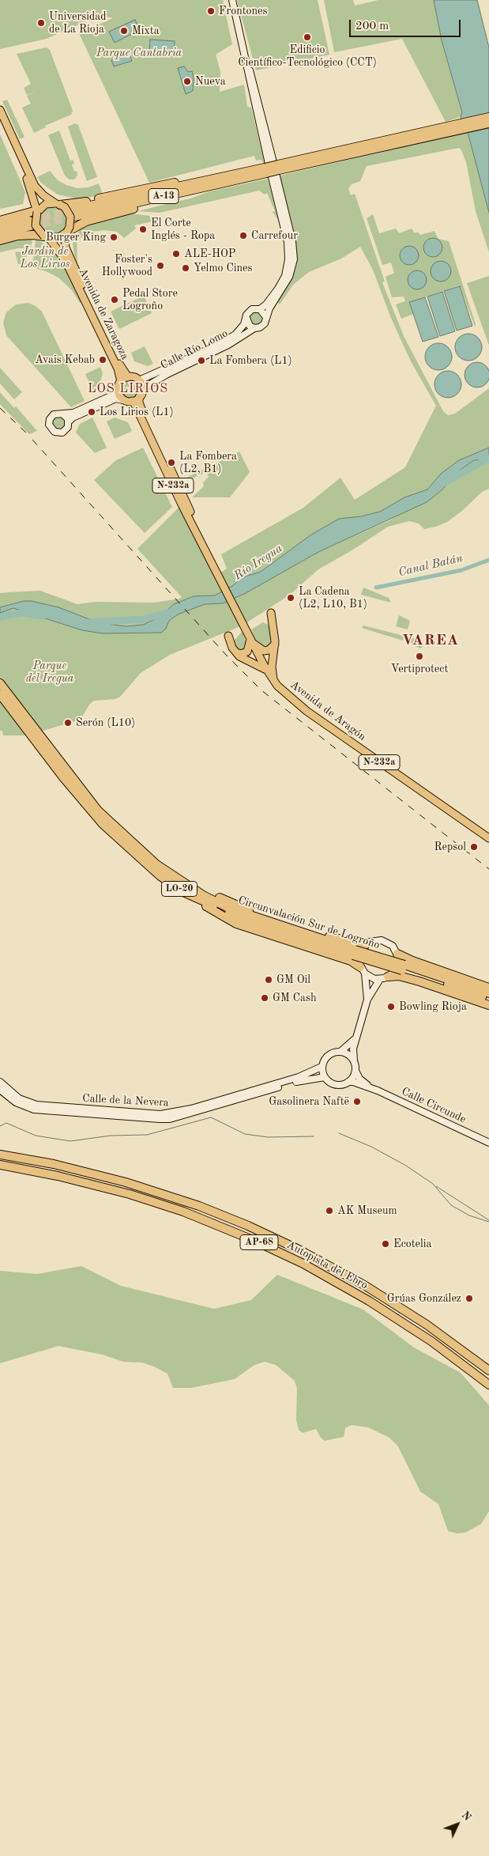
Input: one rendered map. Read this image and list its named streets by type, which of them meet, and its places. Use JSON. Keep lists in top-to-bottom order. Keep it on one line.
{"streets":{"highway":["A-13","LO-20","Circunvalación Sur de Logroño","AP-68","Autopista del Ebro"],"main road":["Avenida de Zaragoza","Calle Río Lomo","N-232a","Avenida de Aragón","Calle de la Nevera","Calle Circunde"]},"crossings":[["Avenida de Zaragoza","Calle Río Lomo"],["Avenida de Zaragoza","N-232a"],["Calle Río Lomo","N-232a"],["N-232a","Avenida de Aragón"],["Calle de la Nevera","Calle Circunde"]],"districts":["LOS LIRIOS","VAREA"],"water":["Río Iregua","Canal Batán"],"parks":["Parque Cantabria","Jardin de Los Lirios","Parque del Iregua"],"places":["Frontones","Universidad de La Rioja","Mixta","Edificio Científico-Tecnológico (CCT)","Nueva","El Corte Inglés - Ropa","Carrefour","Burger King","ALE-HOP","Foster's Hollywood","Yelmo Cines","Pedal Store Logroño","Avais Kebab","La Fombera (L1)","Los Lirios (L1)","La Fombera (L2, B1)","La Cadena (L2, L10, B1)","Vertiprotect","Serón (L10)","Repsol","GM Oil","GM Cash","Bowling Rioja","Gasolinera Naftë","AK Museum","Ecotelia","Grúas González"],"scale_bar":"200 m","north":"top right"}
